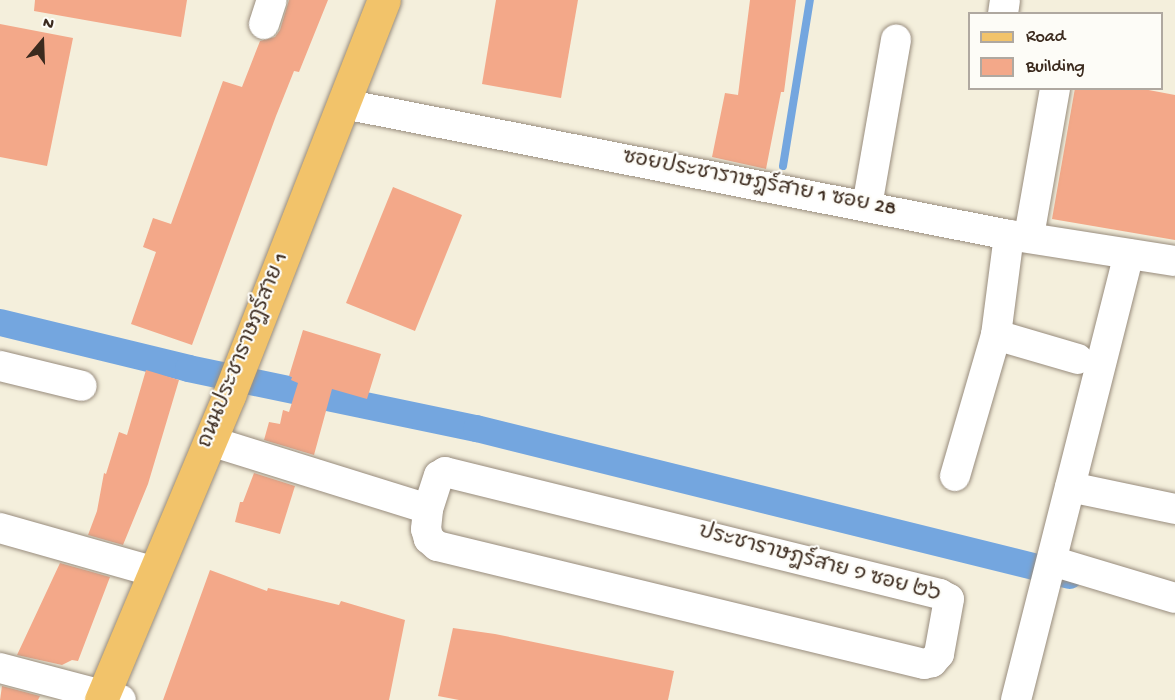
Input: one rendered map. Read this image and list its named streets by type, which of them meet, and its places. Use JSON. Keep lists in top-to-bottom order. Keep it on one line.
{"streets":{"main road":["ถนนประชาราษฎร์สาย 1"],"street":["ซอยประชาราษฎร์สาย 1 ซอย 28","ประชาราษฎร์สาย ๑ ซอย ๒๖"]},"crossings":[["ซอยประชาราษฎร์สาย 1 ซอย 28","ถนนประชาราษฎร์สาย 1"]],"legend":["Road","Building"],"north":"top"}
